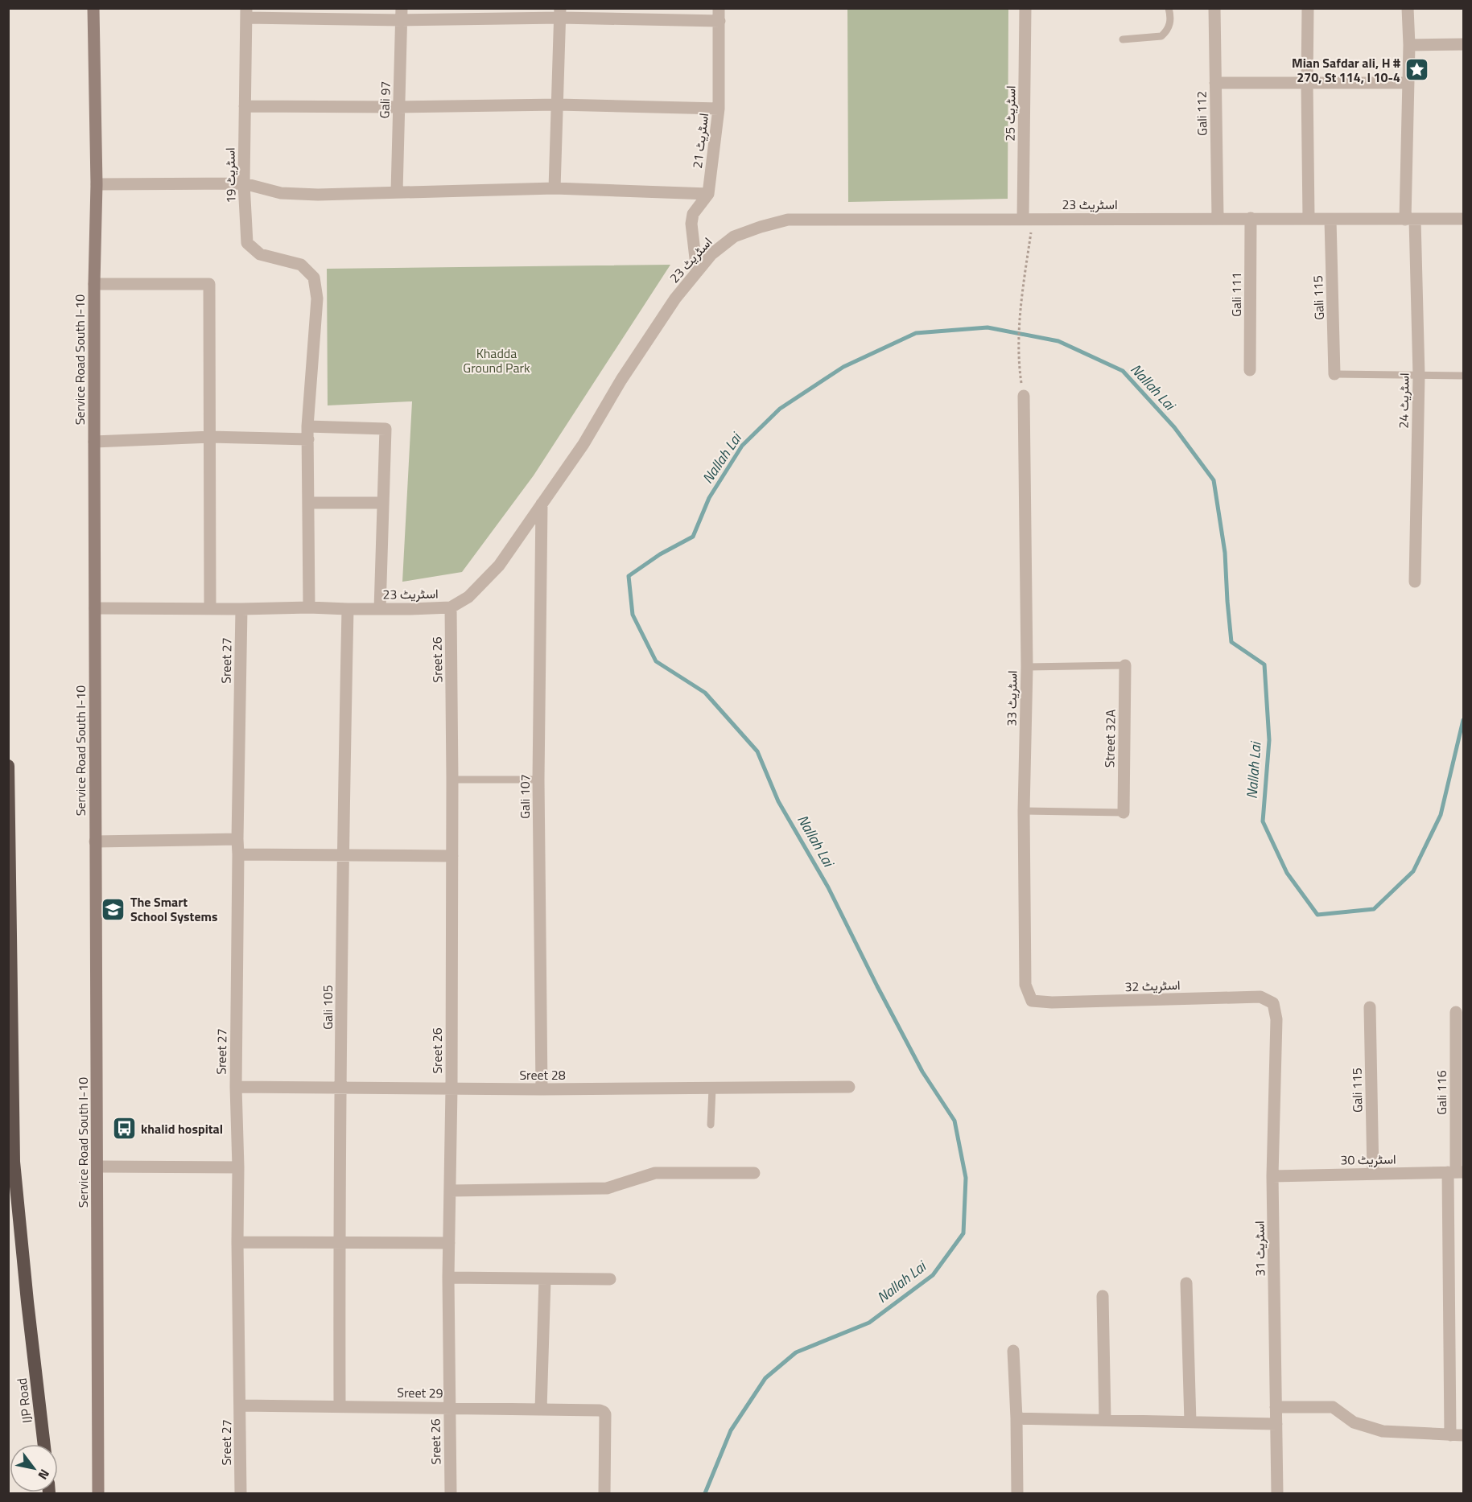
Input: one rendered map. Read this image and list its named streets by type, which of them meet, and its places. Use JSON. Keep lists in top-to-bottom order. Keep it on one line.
{"streets":{"highway":["IJP Road"],"main road":["Service Road South I-10"],"street":["Gali 97","اسٹریٹ 25","Gali 112","اسٹریٹ 21","اسٹریٹ 19","اسٹریٹ 23","Gali 111","Gali 115","اسٹریٹ 24","Sreet 26","Sreet 27","اسٹریٹ 33","Street 32A","Gali 107","اسٹریٹ 32","Gali 105","Sreet 28","Gali 116","اسٹریٹ 30","اسٹریٹ 31","Sreet 29"]},"crossings":[["اسٹریٹ 25","اسٹریٹ 23"],["Gali 112","اسٹریٹ 23"],["اسٹریٹ 19","اسٹریٹ 23"],["اسٹریٹ 23","Gali 111"],["اسٹریٹ 23","Gali 115"],["اسٹریٹ 23","Service Road South I-10"],["اسٹریٹ 23","اسٹریٹ 24"],["اسٹریٹ 23","Sreet 26"],["اسٹریٹ 23","Sreet 27"],["اسٹریٹ 23","Gali 107"],["اسٹریٹ 23","Gali 105"],["Gali 115","اسٹریٹ 30"],["Sreet 26","Sreet 28"],["Sreet 26","Sreet 29"],["Sreet 27","Sreet 28"],["Sreet 27","Sreet 29"],["اسٹریٹ 33","اسٹریٹ 32"],["Gali 107","Sreet 28"],["اسٹریٹ 32","اسٹریٹ 31"],["Gali 105","Sreet 28"],["Gali 105","Sreet 29"],["Gali 116","اسٹریٹ 30"],["اسٹریٹ 30","اسٹریٹ 31"]],"water":["Nallah Lai"],"parks":["Khadda Ground Park"],"places":{"place":["Mian Safdar ali, H # 270, St 114, I 10-4"],"school or university":["The Smart School Systems"],"bus stop":["khalid hospital"]},"north":"bottom right"}
